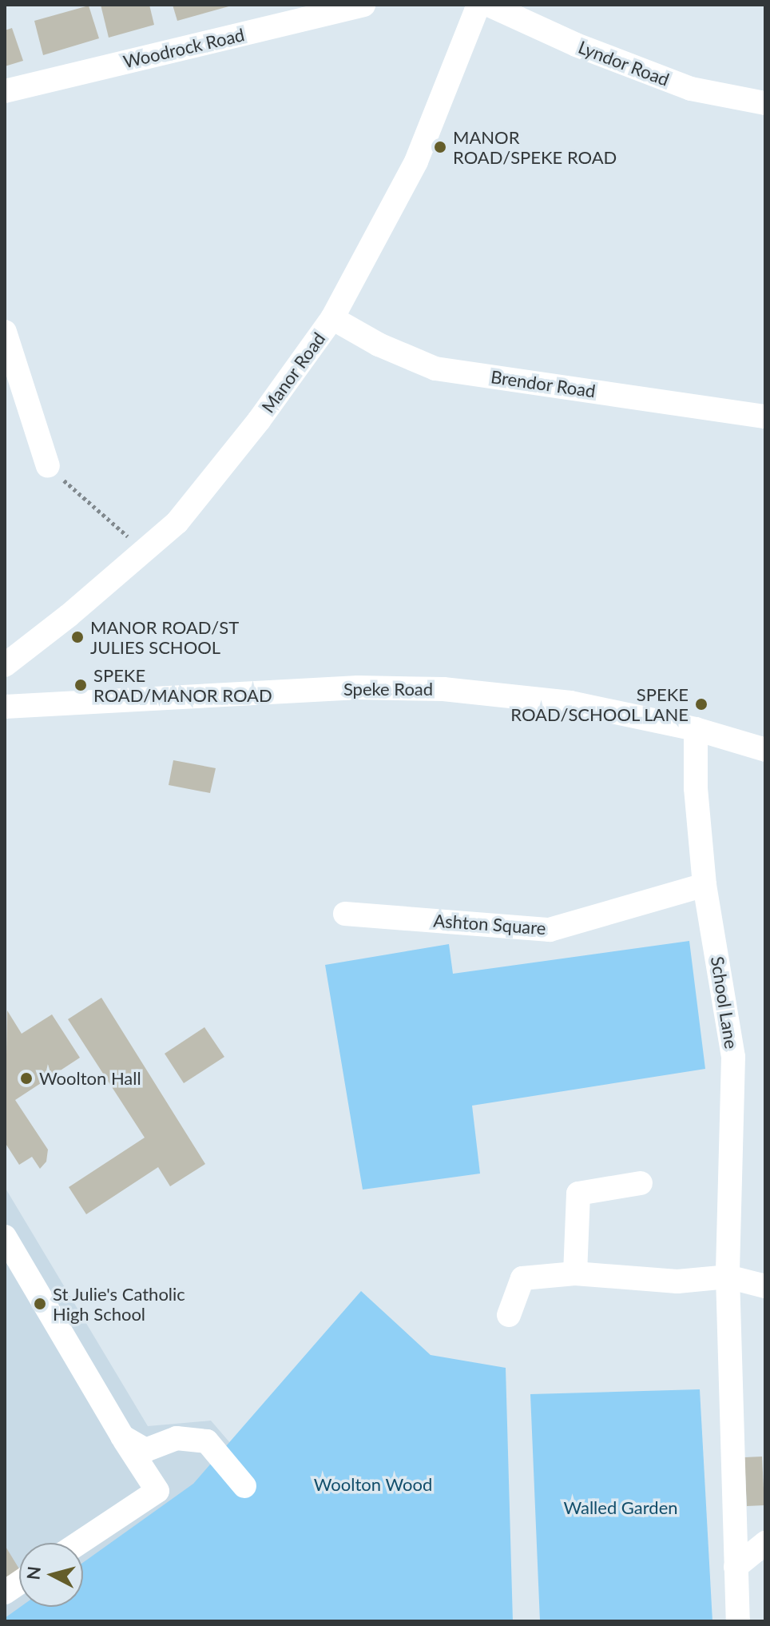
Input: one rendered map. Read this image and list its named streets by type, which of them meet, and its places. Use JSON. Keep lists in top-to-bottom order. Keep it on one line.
{"streets":{"street":["Woodrock Road","Lyndor Road","Manor Road","Brendor Road","Speke Road","Ashton Square","School Lane"]},"crossings":[["Manor Road","Brendor Road"],["Speke Road","School Lane"],["Ashton Square","School Lane"]],"parks":["Woolton Wood","Walled Garden"],"places":["MANOR ROAD/SPEKE ROAD","MANOR ROAD/ST JULIES SCHOOL","SPEKE ROAD/MANOR ROAD","SPEKE ROAD/SCHOOL LANE","Woolton Hall","St Julie's Catholic High School"],"north":"left"}
